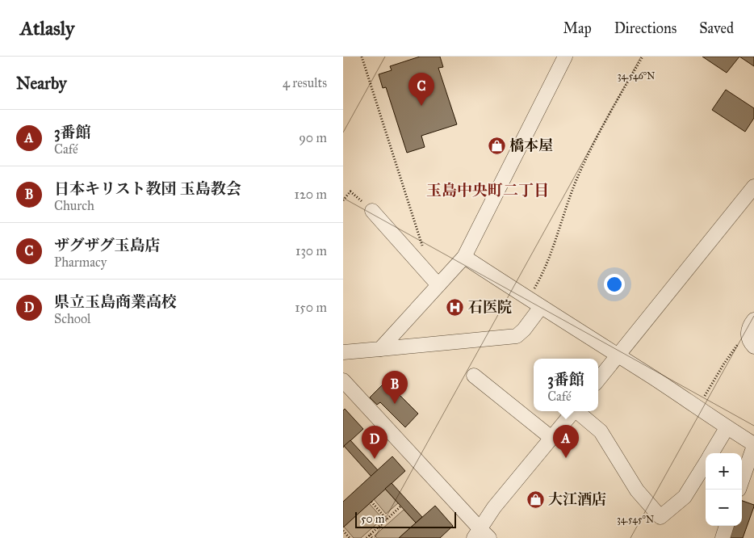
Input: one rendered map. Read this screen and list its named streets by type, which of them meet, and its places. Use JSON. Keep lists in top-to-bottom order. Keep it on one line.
{"districts":["玉島中央町二丁目"],"places":{"shop":["橋本屋","大江酒店"],"hospital":["石医院"]},"scale_bar":"50 m","page":{"header":"Atlasly","nav":["Map","Directions","Saved"],"heading":["Nearby","4 results"],"pins":["C","B","A","D"],"list":[{"mark":"A","name":"3番館","note":"Café","value":"90 m"},{"mark":"B","name":"日本キリスト教団 玉島教会","note":"Church","value":"120 m"},{"mark":"C","name":"ザグザグ玉島店","note":"Pharmacy","value":"130 m"},{"mark":"D","name":"県立玉島商業高校","note":"School","value":"150 m"}],"popup":["3番館","Café"],"map_buttons":["+","−"],"scale":"50 m"},"coordinates":["34.546°N","34.545°N"]}
